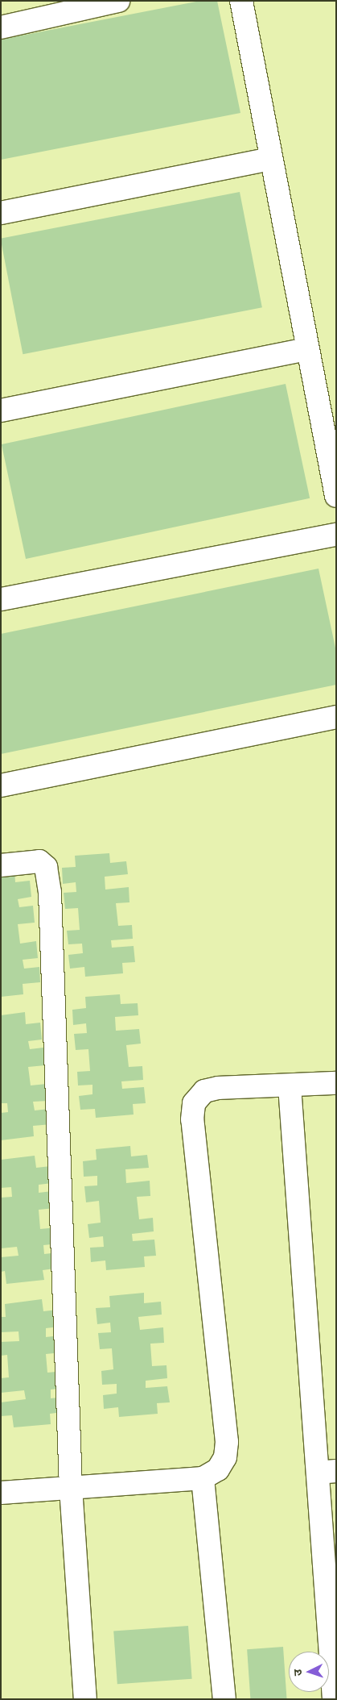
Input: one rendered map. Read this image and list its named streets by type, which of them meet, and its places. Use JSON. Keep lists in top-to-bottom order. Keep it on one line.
{"north":"left"}
